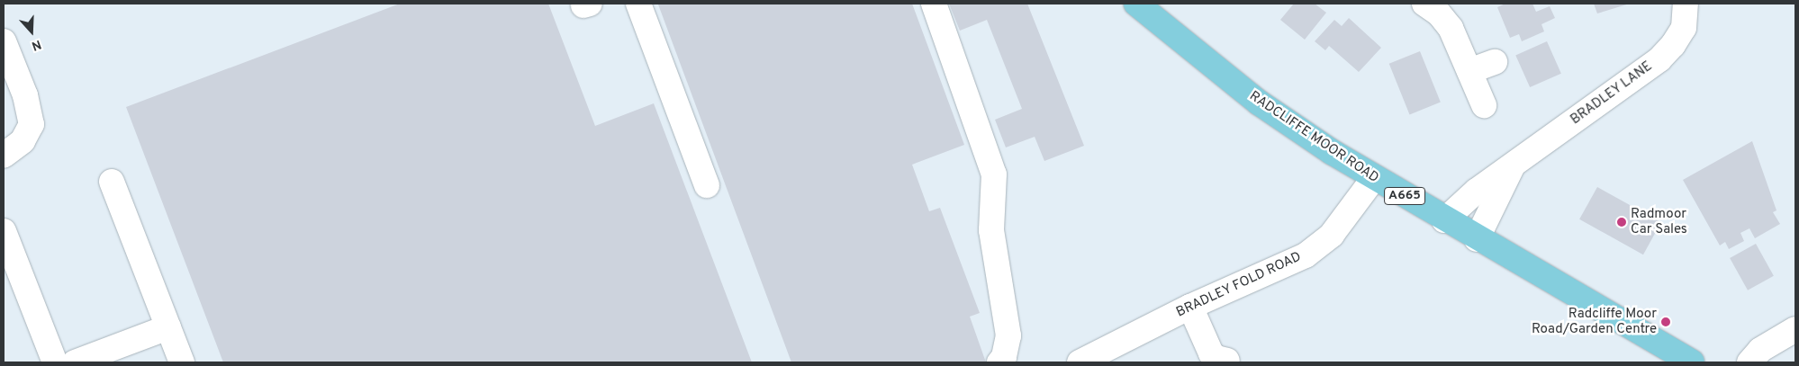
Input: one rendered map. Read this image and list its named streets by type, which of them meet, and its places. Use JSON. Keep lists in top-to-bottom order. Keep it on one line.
{"streets":{"main road":["RADCLIFFE MOOR ROAD","A665"],"street":["BRADLEY LANE","BRADLEY FOLD ROAD"]},"crossings":[["BRADLEY LANE","RADCLIFFE MOOR ROAD"],["RADCLIFFE MOOR ROAD","BRADLEY FOLD ROAD"]],"places":["Radmoor Car Sales","Radcliffe Moor Road/Garden Centre"],"north":"bottom"}
